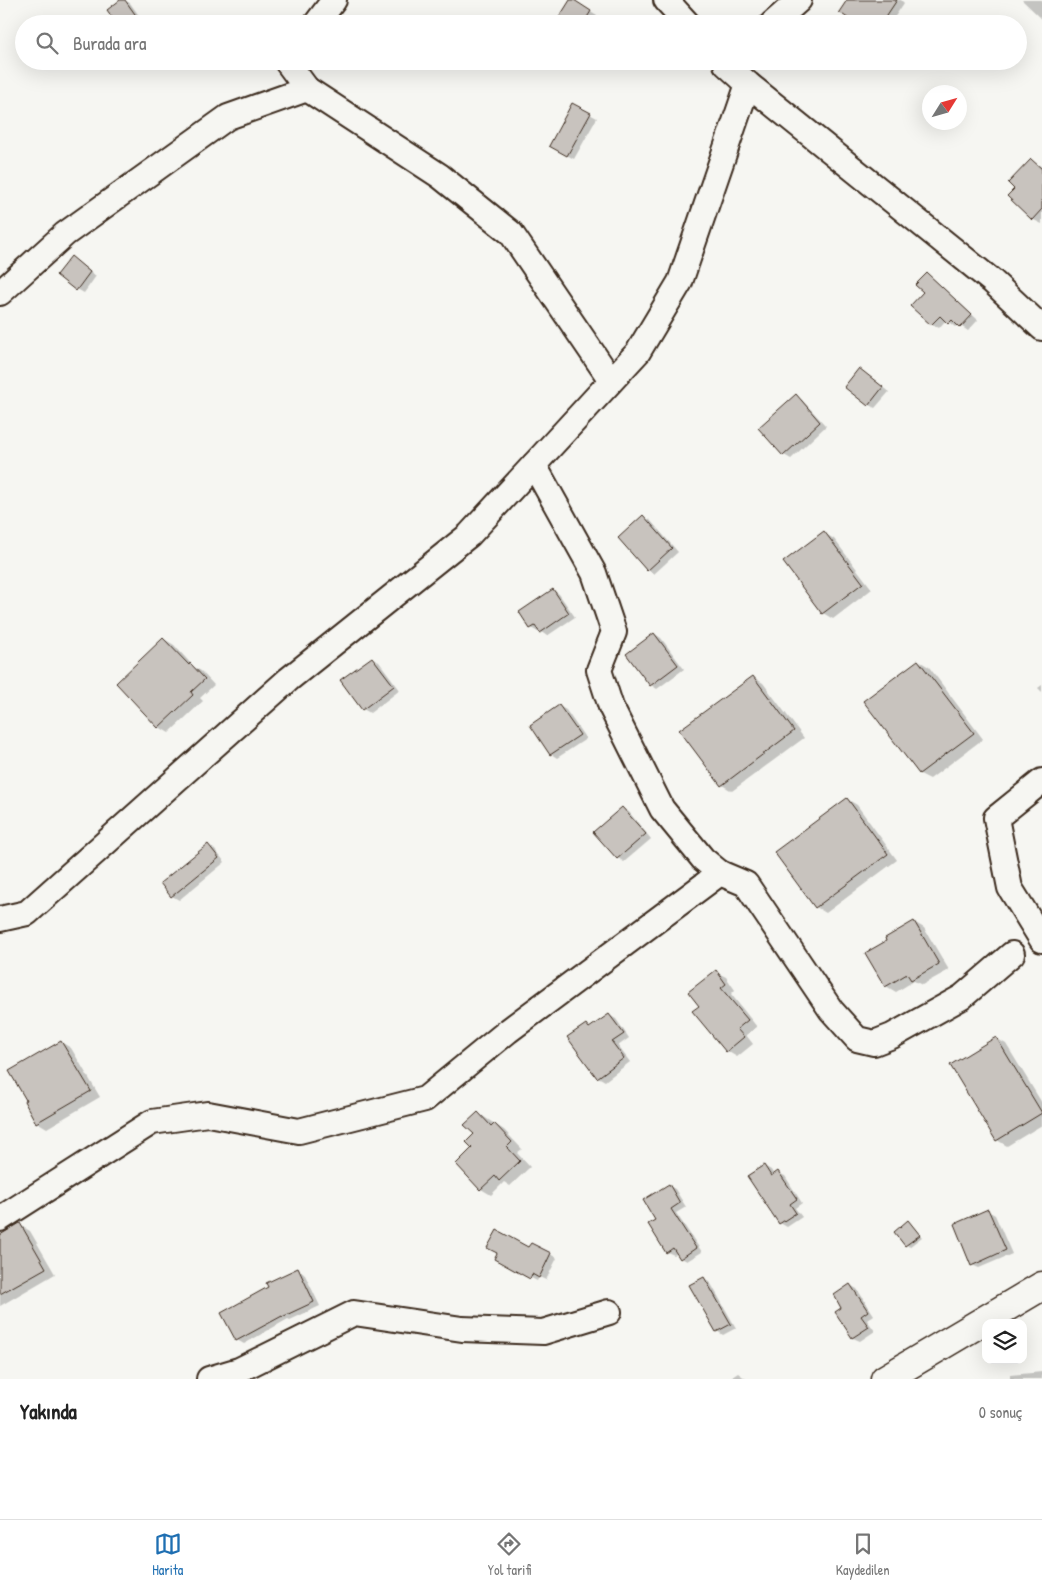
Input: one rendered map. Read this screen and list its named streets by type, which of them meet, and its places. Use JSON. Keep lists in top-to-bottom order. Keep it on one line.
{"north":"top right","page":{"search":"Burada ara","heading":["Yakında","0 sonuç"],"nav":["Harita","Yol tarifi","Kaydedilen"]}}
